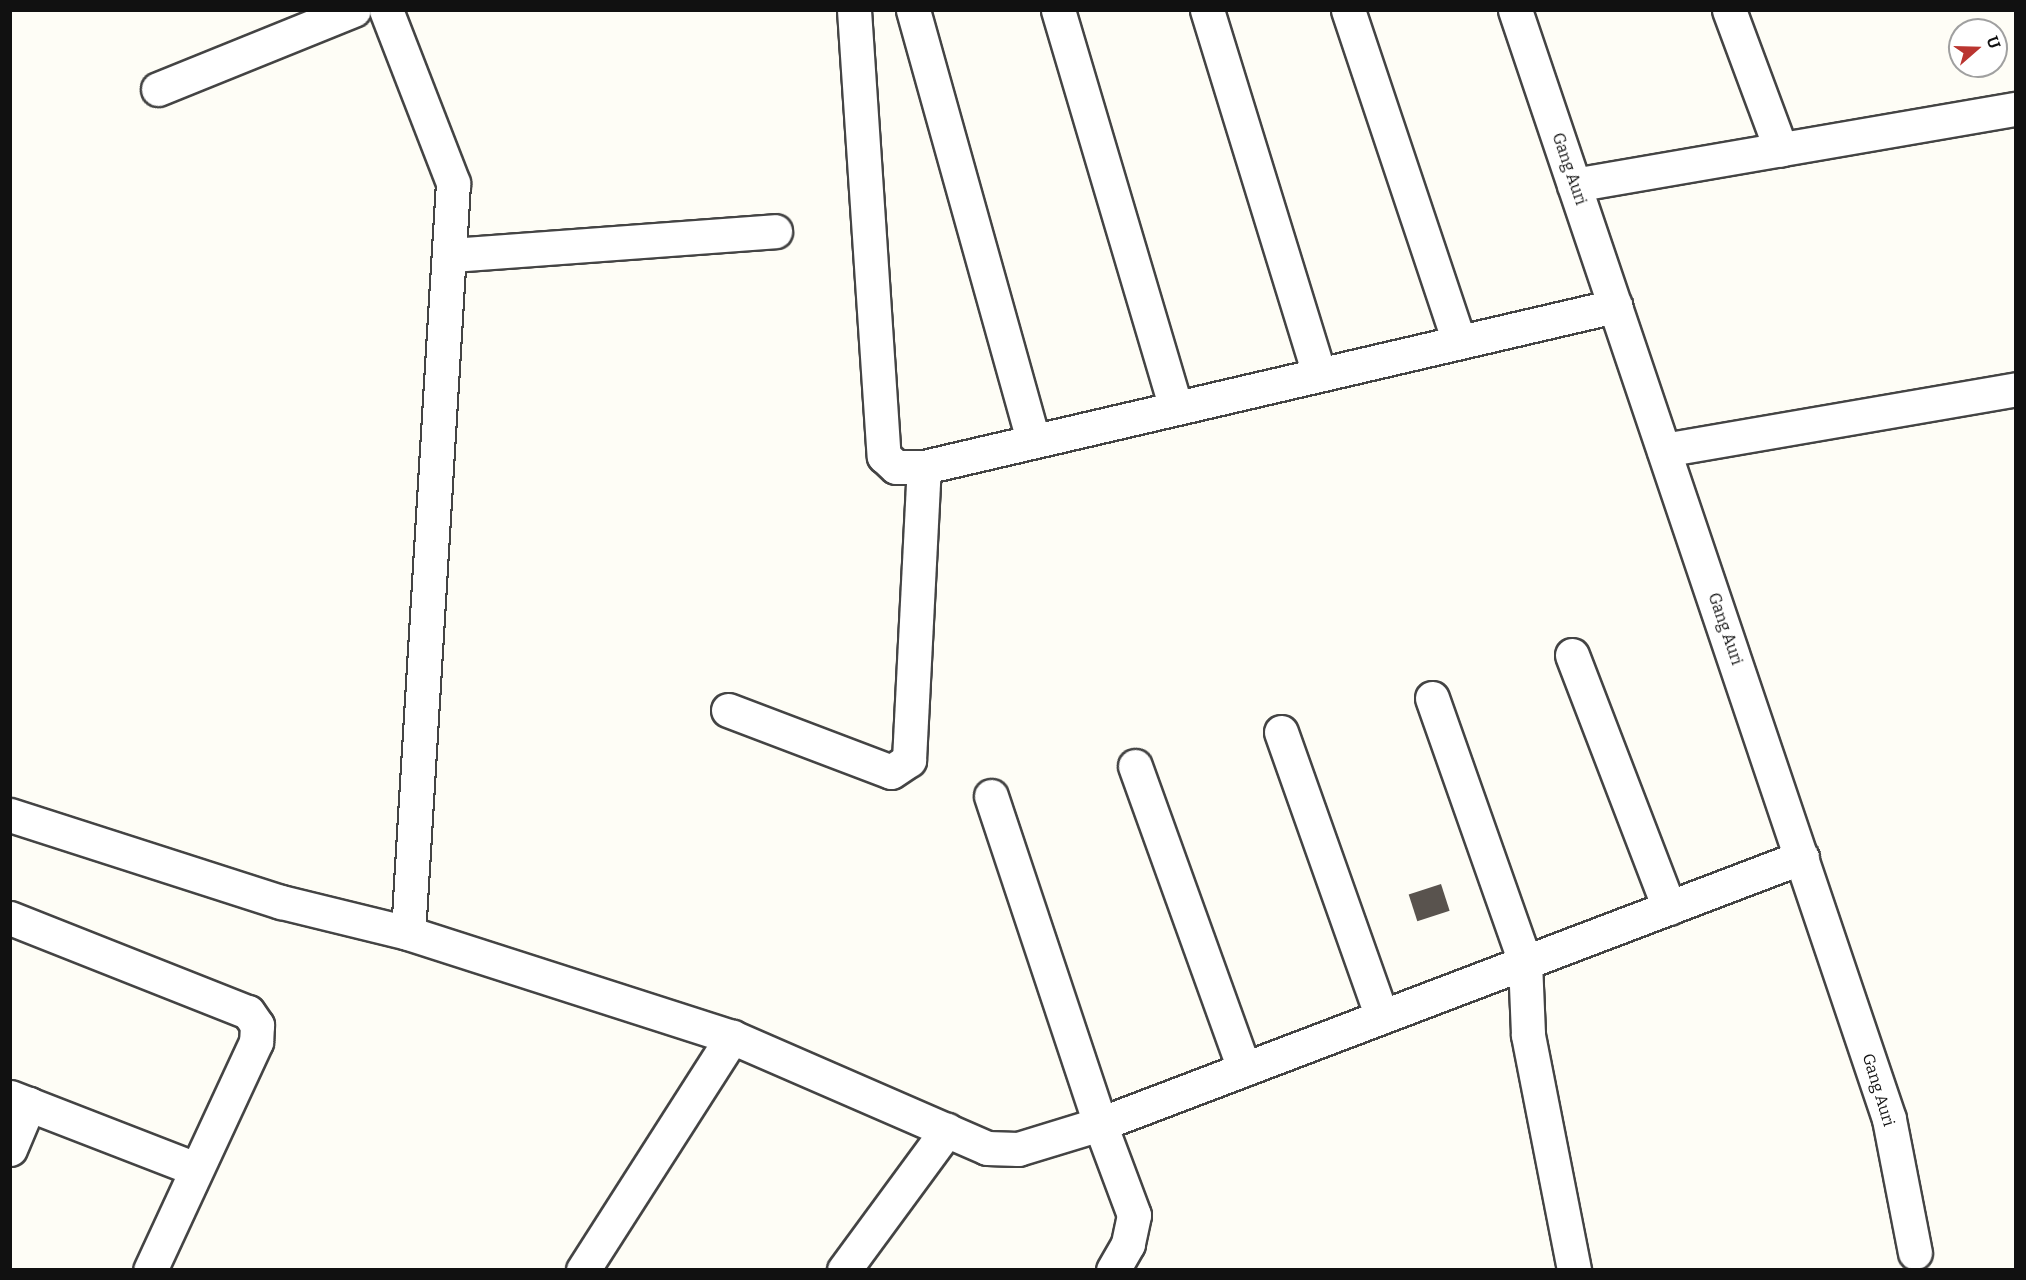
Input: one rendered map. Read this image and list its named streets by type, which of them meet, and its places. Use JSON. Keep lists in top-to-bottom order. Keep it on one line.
{"streets":{"street":["Gang Auri"]},"north":"right"}
